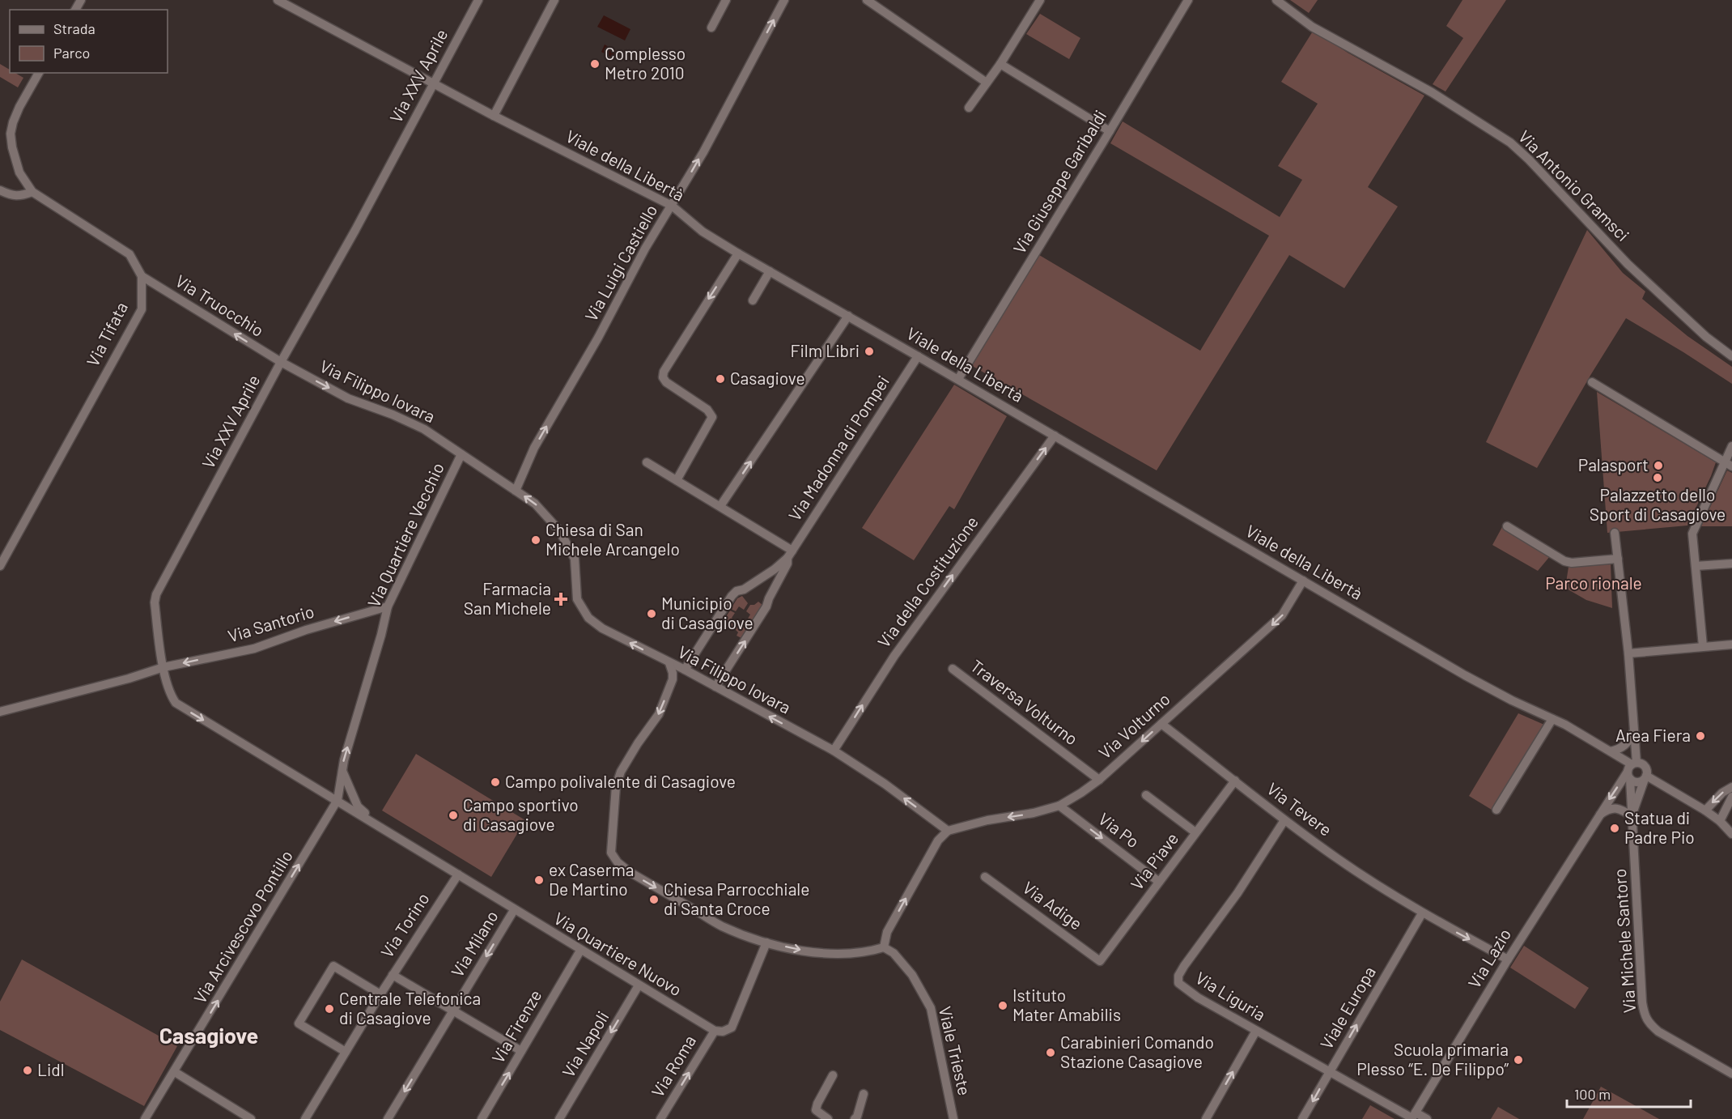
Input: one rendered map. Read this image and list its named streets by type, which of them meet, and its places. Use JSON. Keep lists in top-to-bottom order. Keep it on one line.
{"streets":{"street":["Via XXV Aprile","Viale della Libertà","Via Giuseppe Garibaldi","Via Antonio Gramsci","Via Luigi Castiello","Via Truocchio","Via Tifata","Via Filippo Iovara","Via Madonna di Pompei","Via Quartiere Vecchio","Via della Costituzione","Via Santorio","Traversa Volturno","Via Volturno","Via Tevere","Via Po","Via Piave","Via Adige","Via Torino","Via Arcivescovo Pontillo","Via Michele Santoro","Via Milano","Via Quartiere Nuovo","Via Lazio","Via Liguria","Viale Europa","Via Firenze","Via Napoli","Viale Trieste","Via Roma"]},"crossings":[["Via XXV Aprile","Viale della Libertà"],["Via XXV Aprile","Via Truocchio"],["Via XXV Aprile","Via Filippo Iovara"],["Via XXV Aprile","Via Quartiere Vecchio"],["Via XXV Aprile","Via Santorio"],["Via XXV Aprile","Via Arcivescovo Pontillo"],["Via XXV Aprile","Via Quartiere Nuovo"],["Viale della Libertà","Via Giuseppe Garibaldi"],["Viale della Libertà","Via Luigi Castiello"],["Viale della Libertà","Via Madonna di Pompei"],["Viale della Libertà","Via della Costituzione"],["Viale della Libertà","Via Volturno"],["Viale della Libertà","Via Michele Santoro"],["Viale della Libertà","Via Lazio"],["Via Luigi Castiello","Via Filippo Iovara"],["Via Truocchio","Via Tifata"],["Via Truocchio","Via Filippo Iovara"],["Via Filippo Iovara","Via Quartiere Vecchio"],["Via Filippo Iovara","Via della Costituzione"],["Via Filippo Iovara","Via Volturno"],["Via Quartiere Vecchio","Via Santorio"],["Via Quartiere Vecchio","Via Arcivescovo Pontillo"],["Via Quartiere Vecchio","Via Quartiere Nuovo"],["Traversa Volturno","Via Volturno"],["Via Volturno","Via Tevere"],["Via Volturno","Via Po"],["Via Tevere","Via Piave"],["Via Tevere","Via Lazio"],["Via Tevere","Via Liguria"],["Via Tevere","Viale Europa"],["Via Po","Via Piave"],["Via Piave","Via Adige"],["Via Torino","Via Quartiere Nuovo"],["Via Arcivescovo Pontillo","Via Quartiere Nuovo"],["Via Michele Santoro","Via Lazio"],["Via Milano","Via Quartiere Nuovo"],["Via Quartiere Nuovo","Via Firenze"],["Via Quartiere Nuovo","Via Napoli"],["Via Quartiere Nuovo","Via Roma"],["Via Lazio","Via Liguria"],["Via Liguria","Viale Europa"]],"one_way":["Via Luigi Castiello","Via Truocchio","Via Quartiere Vecchio","Via della Costituzione","Via Santorio","Via Volturno","Via Arcivescovo Pontillo","Via Milano","Via Firenze","Via Napoli","Via Roma"],"districts":["Casagiove"],"parks":["Parco rionale"],"places":{"other":["Complesso Metro 2010","Film Libri","Casagiove","Palasport","Palazzetto dello Sport di Casagiove","Chiesa di San Michele Arcangelo","Municipio di Casagiove","Area Fiera","Campo polivalente di Casagiove","Campo sportivo di Casagiove","Statua di Padre Pio","ex Caserma De Martino","Chiesa Parrocchiale di Santa Croce","Istituto Mater Amabilis","Centrale Telefonica di Casagiove","Carabinieri Comando Stazione Casagiove","Scuola primaria Plesso “E. De Filippo”","Lidl"],"health":["Farmacia San Michele"]},"legend":["Strada","Parco"],"scale_bar":"100 m"}
